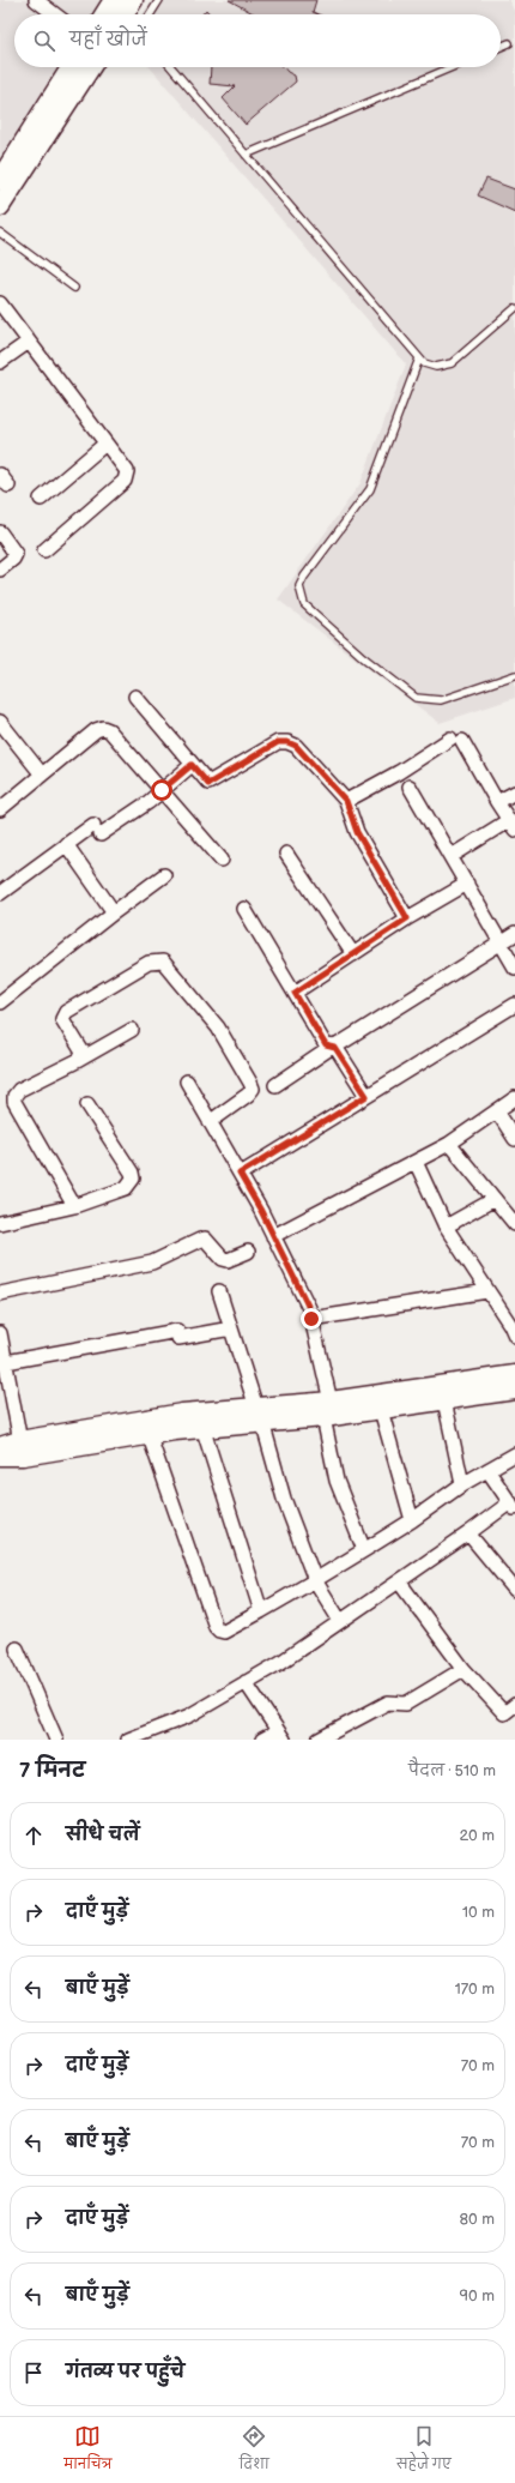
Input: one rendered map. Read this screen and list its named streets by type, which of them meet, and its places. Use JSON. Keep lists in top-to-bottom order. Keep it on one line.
{"page":{"search":"यहाँ खोजें","heading":["7 मिनट","पैदल · 510 m"],"list":[["सीधे चलें","20 m"],["दाएँ मुड़ें","10 m"],["बाएँ मुड़ें","170 m"],["दाएँ मुड़ें","70 m"],["बाएँ मुड़ें","70 m"],["दाएँ मुड़ें","80 m"],["बाएँ मुड़ें","90 m"],"गंतव्य पर पहुँचे"],"nav":["मानचित्र","दिशा","सहेजे गए"]}}
